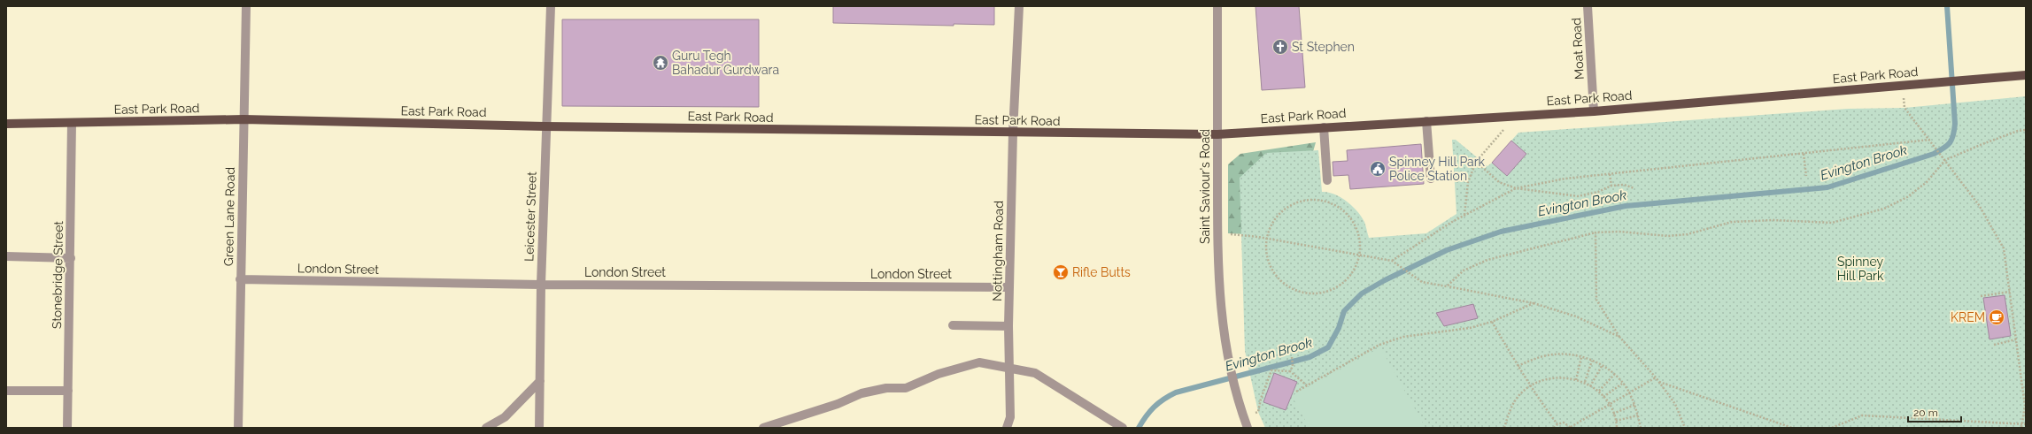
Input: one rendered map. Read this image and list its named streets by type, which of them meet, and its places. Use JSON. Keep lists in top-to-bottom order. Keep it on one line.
{"streets":{"main road":["East Park Road"],"street":["Moat Road","Saint Saviour's Road","Green Lane Road","Leicester Street","Nottingham Road","London Street","Stonebridge Street"]},"crossings":[["Moat Road","East Park Road"],["East Park Road","Saint Saviour's Road"],["East Park Road","Green Lane Road"],["East Park Road","Leicester Street"],["East Park Road","Nottingham Road"],["East Park Road","Stonebridge Street"],["Green Lane Road","London Street"],["Leicester Street","London Street"],["Nottingham Road","London Street"]],"water":["Evington Brook"],"parks":["Spinney Hill Park"],"places":{"church":["St Stephen"],"temple":["Guru Tegh Bahadur Gurdwara"],"public building":["Spinney Hill Park Police Station"],"bar":["Rifle Butts"],"cafe":["KREM"]},"scale_bar":"20 m"}
